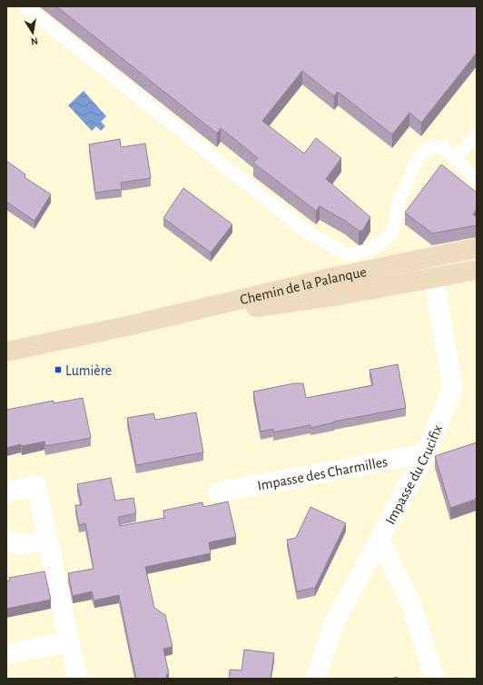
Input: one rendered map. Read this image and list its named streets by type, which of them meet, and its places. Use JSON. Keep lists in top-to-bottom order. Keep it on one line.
{"streets":{"street":["Chemin de la Palanque","Impasse des Charmilles","Impasse du Crucifix"]},"crossings":[["Chemin de la Palanque","Impasse du Crucifix"],["Impasse des Charmilles","Impasse du Crucifix"]],"places":{"transit":["Lumière"]},"north":"bottom"}
